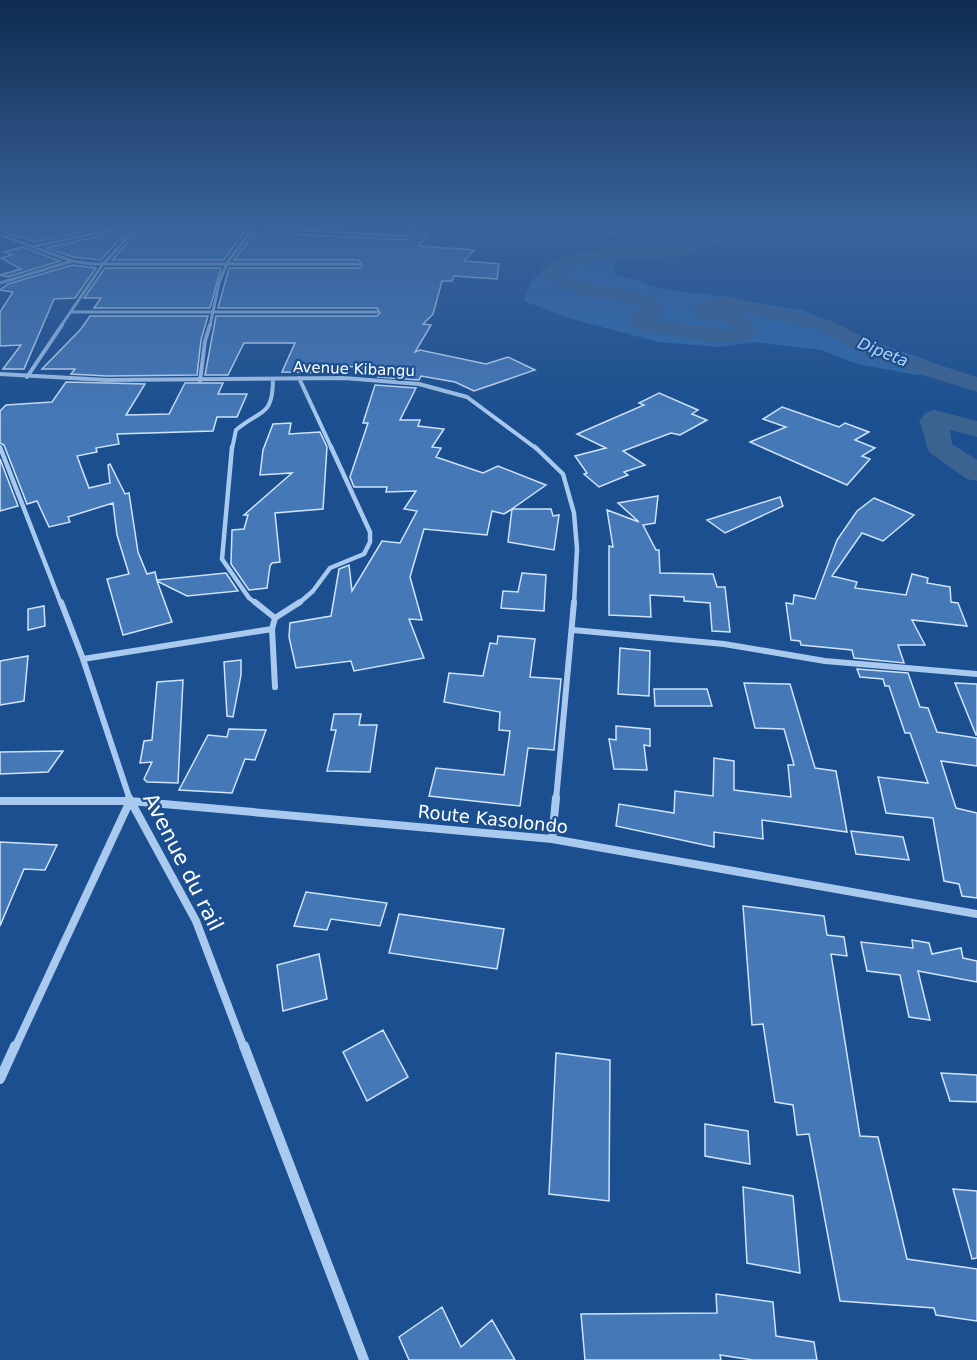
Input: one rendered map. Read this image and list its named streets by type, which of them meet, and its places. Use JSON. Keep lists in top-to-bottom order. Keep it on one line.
{"streets":{"street":["Avenue Kibangu","Route Kasolondo","Avenue du rail"]},"crossings":[["Avenue Kibangu","Route Kasolondo"],["Route Kasolondo","Avenue du rail"]],"water":["Dipeta"]}
